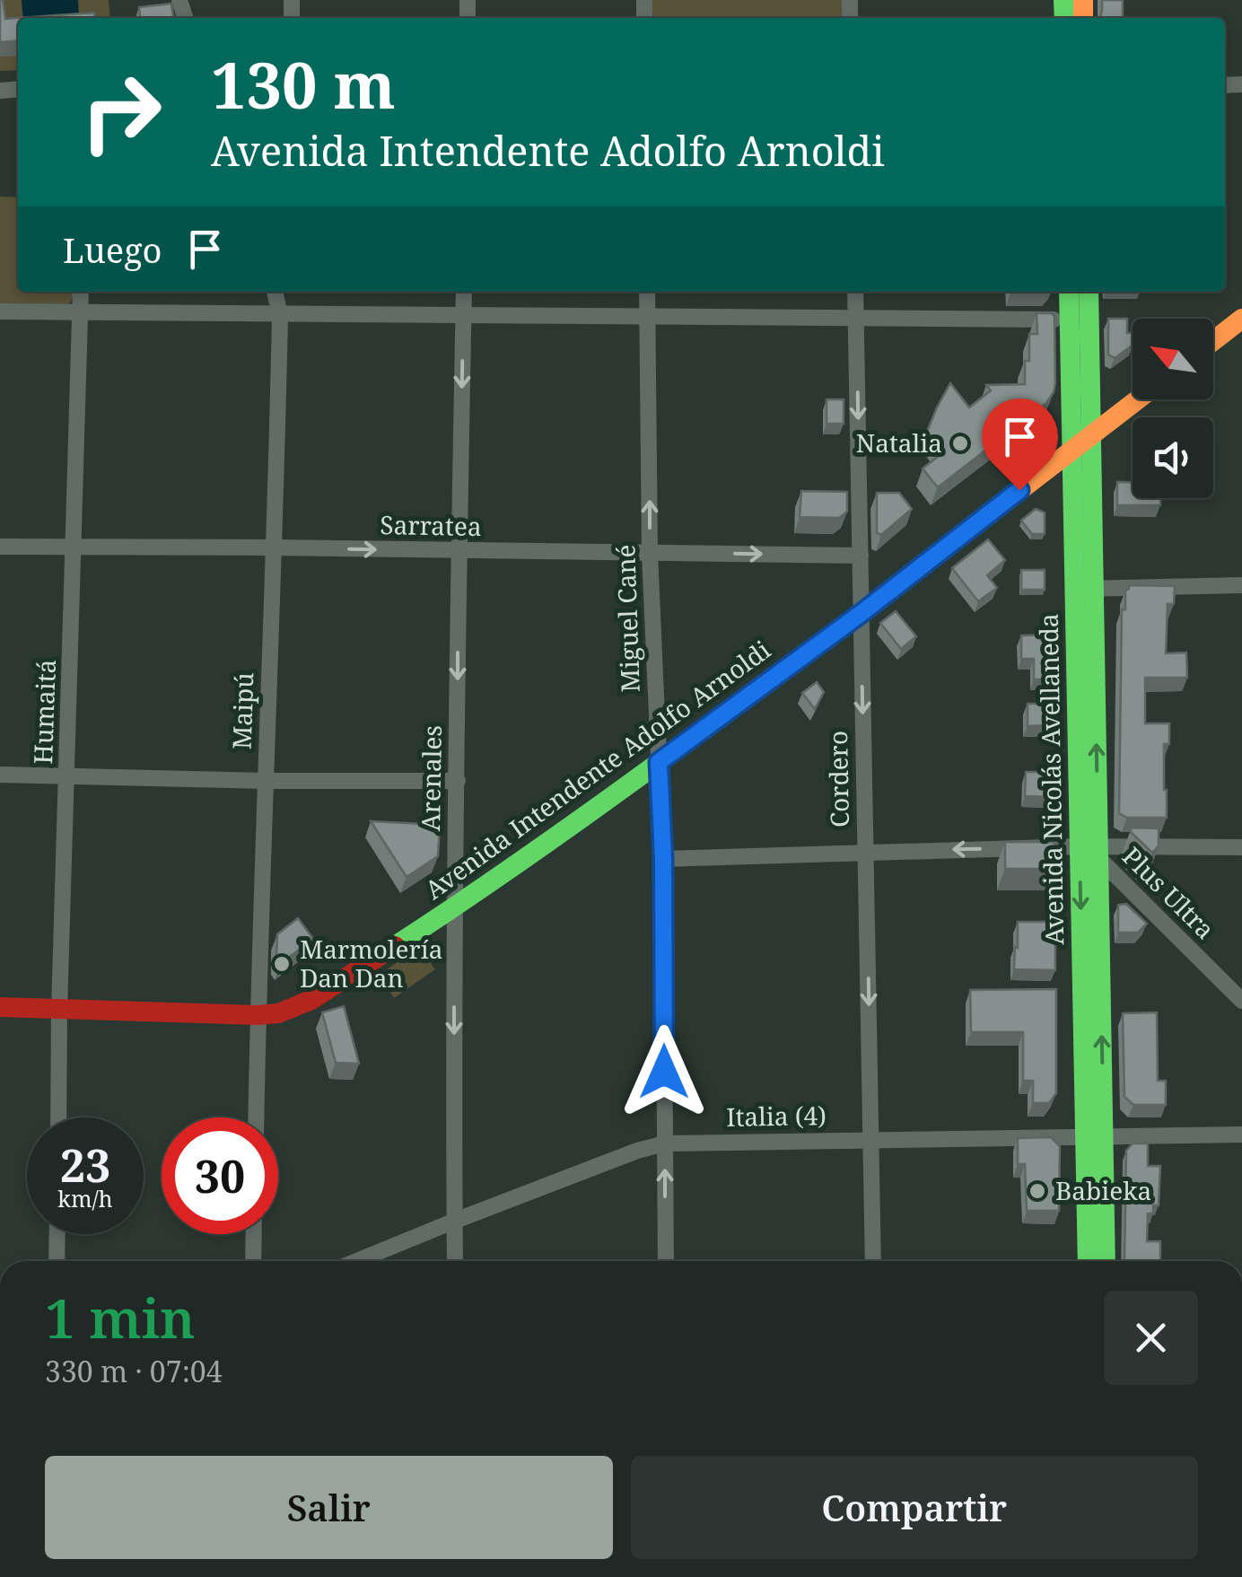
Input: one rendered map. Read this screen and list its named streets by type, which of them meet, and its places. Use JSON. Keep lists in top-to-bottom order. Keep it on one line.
{"streets":{"main road":["Avenida Intendente Adolfo Arnoldi","Avenida Nicolás Avellaneda"],"street":["Sarratea","Miguel Cané","Maipú","Humaitá","Arenales","Cordero","Plus Ultra","Italia (4)"]},"crossings":[["Sarratea","Miguel Cané"],["Sarratea","Maipú"],["Sarratea","Humaitá"],["Sarratea","Arenales"],["Sarratea","Cordero"],["Miguel Cané","Avenida Intendente Adolfo Arnoldi"],["Miguel Cané","Italia (4)"],["Maipú","Avenida Intendente Adolfo Arnoldi"],["Humaitá","Avenida Intendente Adolfo Arnoldi"],["Avenida Intendente Adolfo Arnoldi","Arenales"],["Avenida Intendente Adolfo Arnoldi","Cordero"],["Avenida Intendente Adolfo Arnoldi","Avenida Nicolás Avellaneda"],["Arenales","Italia (4)"],["Cordero","Italia (4)"],["Avenida Nicolás Avellaneda","Plus Ultra"],["Avenida Nicolás Avellaneda","Italia (4)"]],"one_way":["Sarratea","Miguel Cané","Arenales","Cordero"],"places":["Natalia","Marmolería Dan Dan","Babieka"],"north":"top left","page":{"turn":["130 m","Avenida Intendente Adolfo Arnoldi"],"then":"Luego","speed":"23 km/h","limit":"30","heading":["1 min","330 m · 07:04"],"buttons":["Salir","Compartir"]}}
